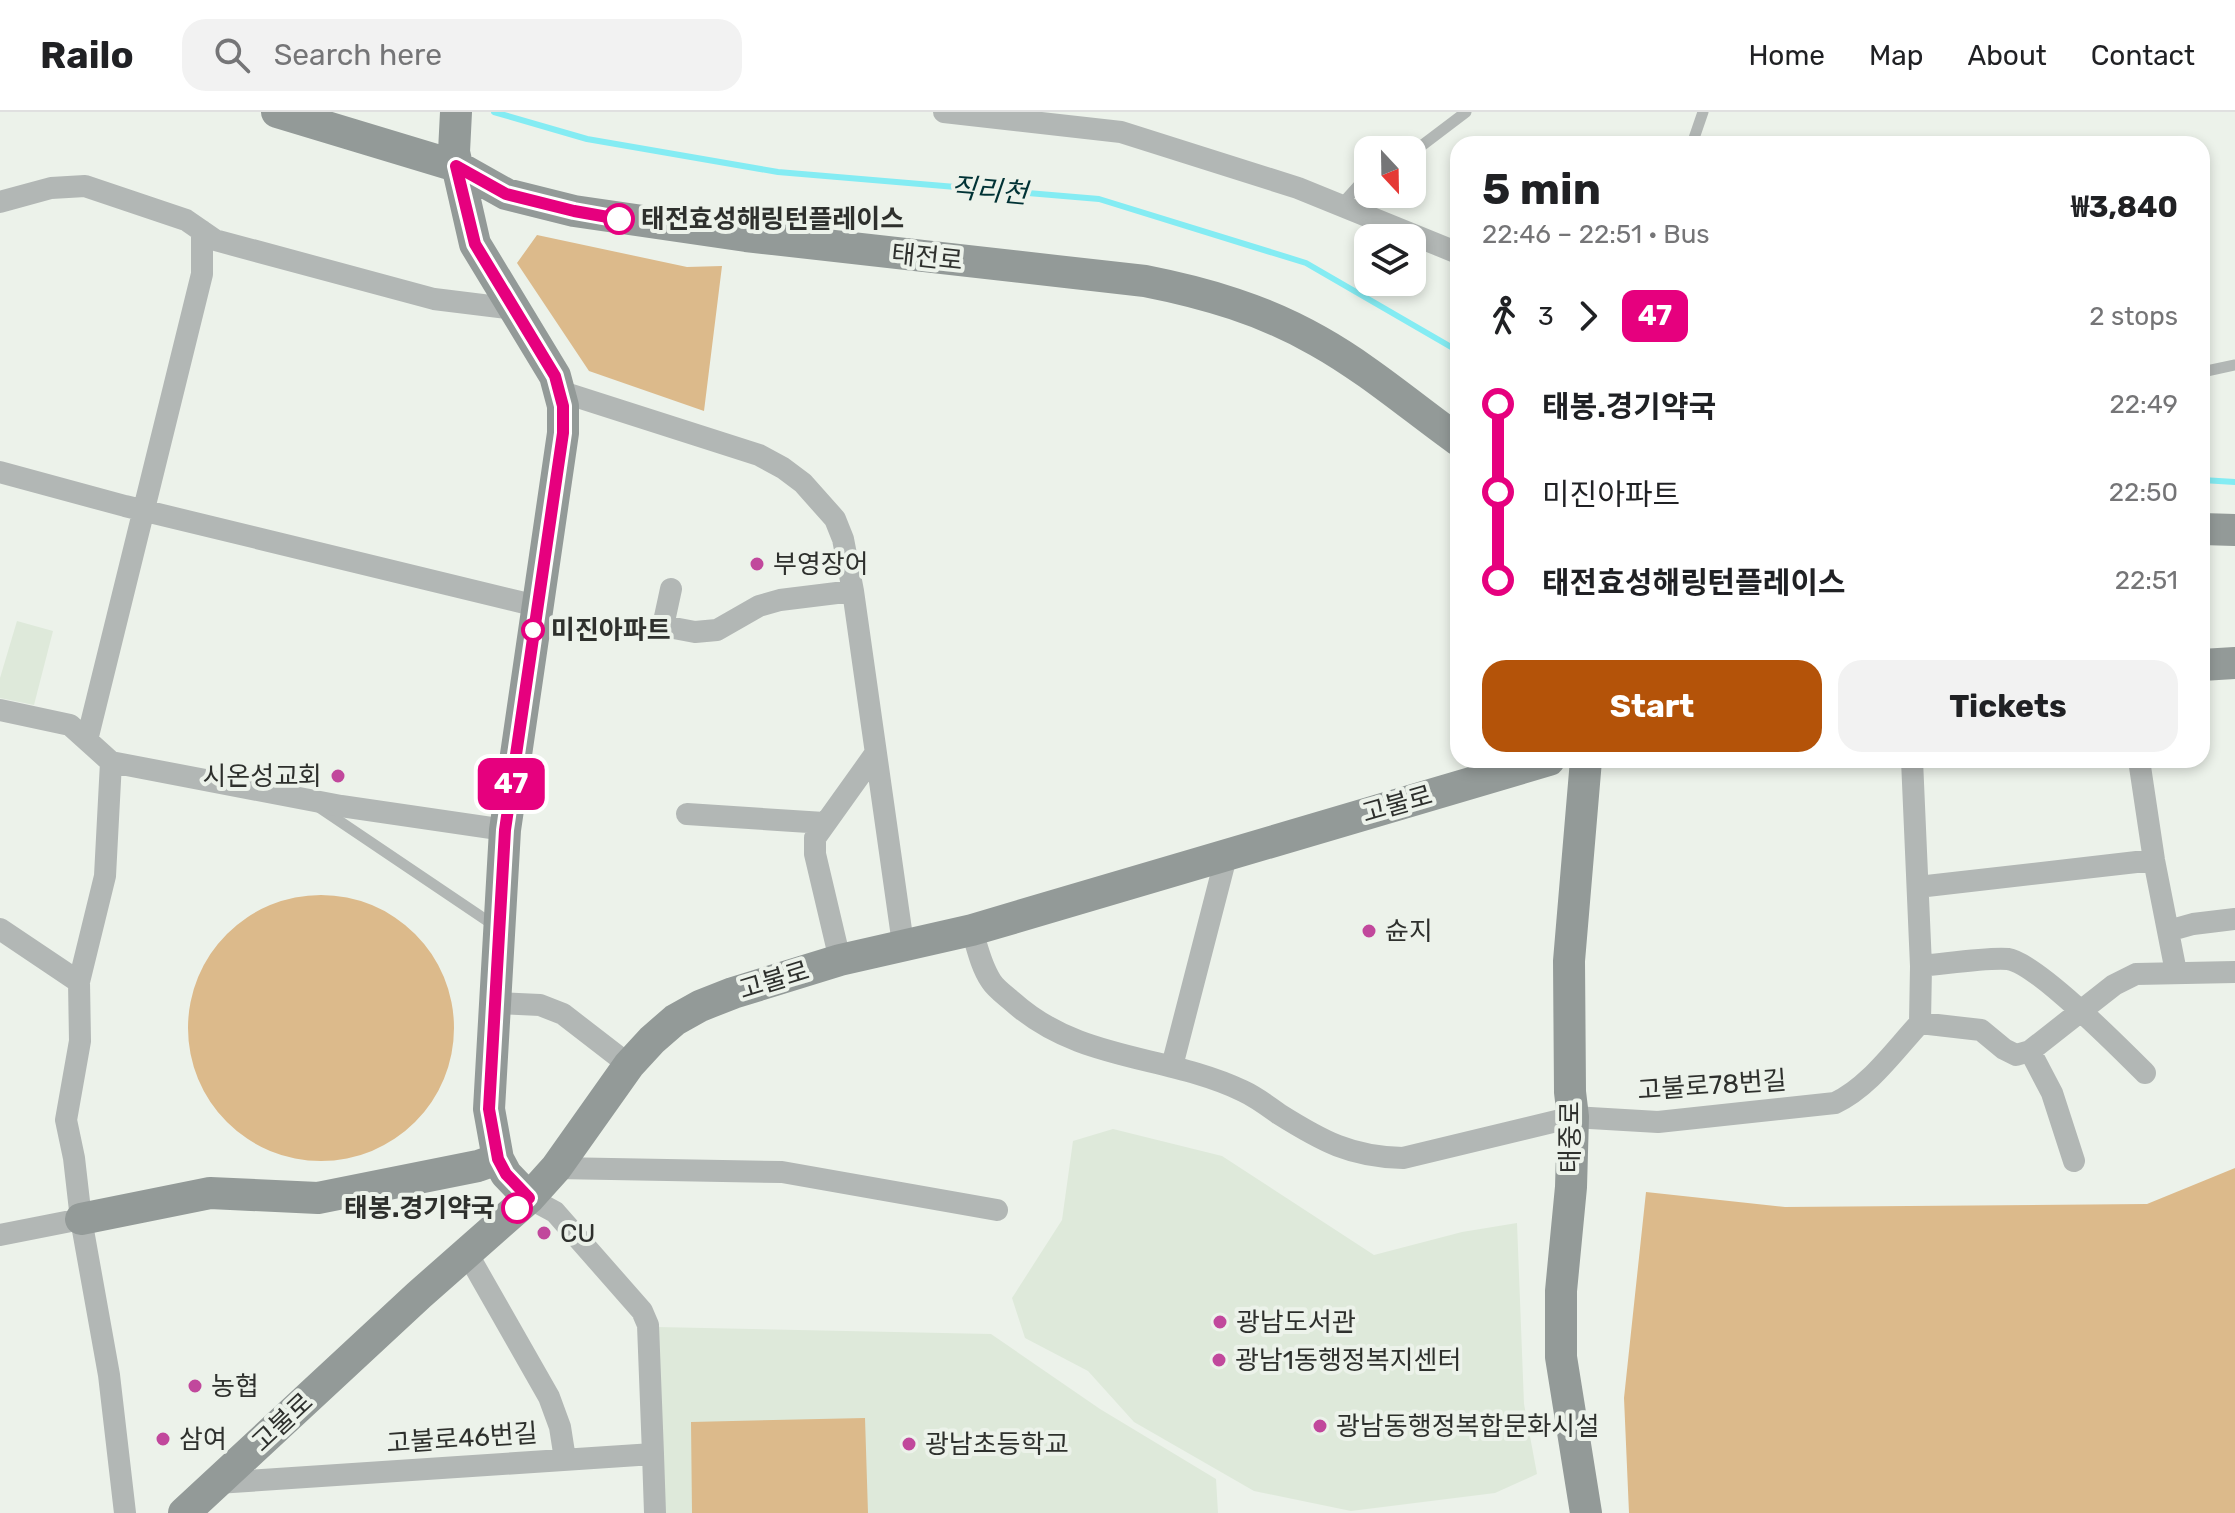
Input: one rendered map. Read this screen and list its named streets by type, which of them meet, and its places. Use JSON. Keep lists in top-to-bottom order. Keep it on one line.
{"streets":{"street":["태전로","고불로","고불로78번길","태중로","고불로46번길"]},"crossings":[["고불로","고불로78번길"],["고불로","고불로46번길"],["고불로78번길","태중로"]],"water":["직리천"],"places":["태전효성해링턴플레이스","부영장어","미진아파트","시온성교회","슌지","태봉.경기약국","CU","광남도서관","광남1동행정복지센터","농협","광남동행정복합문화시설","삼여","광남초등학교"],"lines":["bus line 47"],"north":"bottom","page":{"header":"Railo","search":"Search here","nav":["Home","Map","About","Contact"],"on_map":"47","heading":["5 min","22:46 – 22:51 · Bus","₩3,840"],"legs":["3","47","2 stops"],"list":[{"name":"태봉.경기약국","value":"22:49"},{"name":"미진아파트","value":"22:50"},{"name":"태전효성해링턴플레이스","value":"22:51"}],"buttons":["Start","Tickets"]}}
